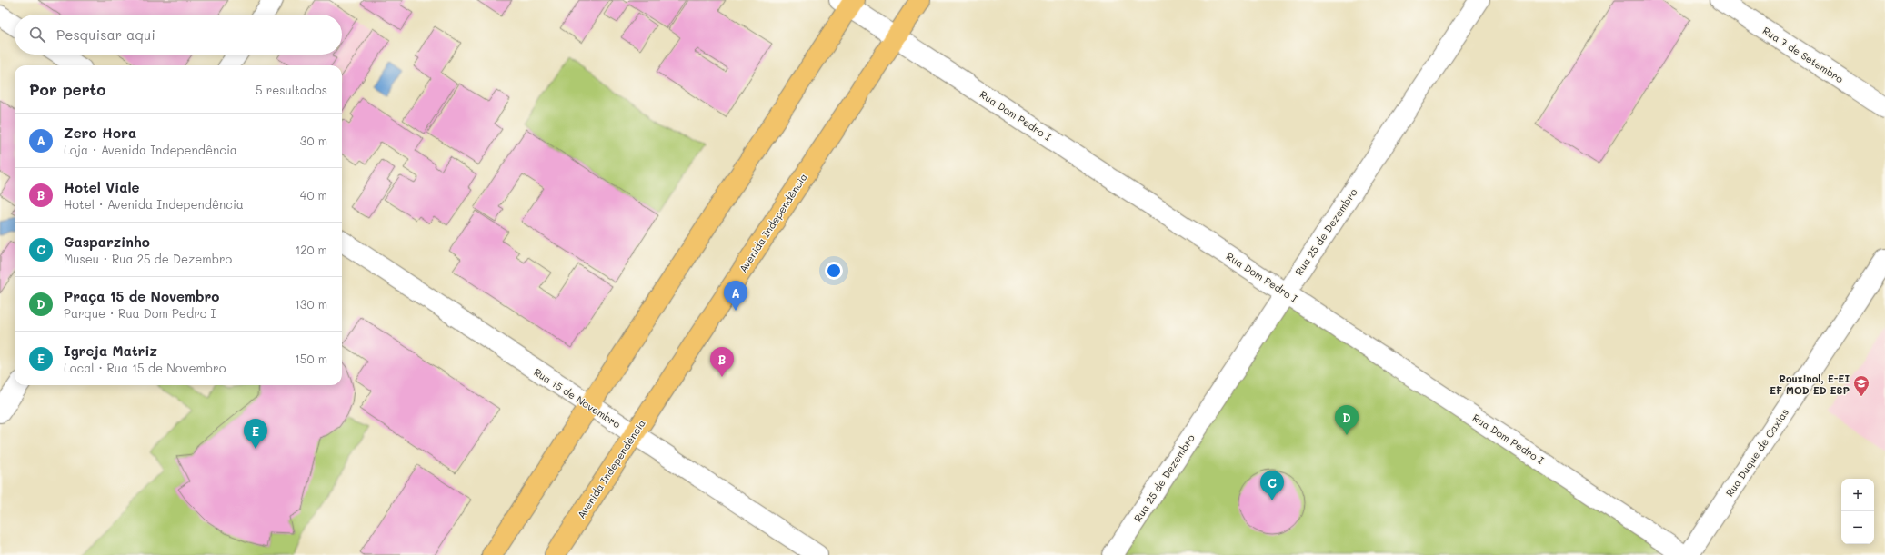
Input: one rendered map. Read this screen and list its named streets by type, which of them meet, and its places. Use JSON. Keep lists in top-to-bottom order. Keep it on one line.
{"streets":{"main road":["Avenida Independência"],"street":["Rua 7 de Setembro","Rua Dom Pedro I","Rua 25 de Dezembro","Rua 15 de Novembro","Rua Duque de Caxias"]},"crossings":[["Rua Dom Pedro I","Avenida Independência"],["Rua Dom Pedro I","Rua 25 de Dezembro"],["Avenida Independência","Rua 15 de Novembro"]],"places":{"school or university":["Rouxinol, E-EI EF MOD ED ESP"]},"page":{"search":"Pesquisar aqui","heading":["Por perto","5 resultados"],"list":[{"mark":"A","name":"Zero Hora","note":"Loja · Avenida Independência","value":"30 m"},{"mark":"B","name":"Hotel Viale","note":"Hotel · Avenida Independência","value":"40 m"},{"mark":"C","name":"Gasparzinho","note":"Museu · Rua 25 de Dezembro","value":"120 m"},{"mark":"D","name":"Praça 15 de Novembro","note":"Parque · Rua Dom Pedro I","value":"130 m"},{"mark":"E","name":"Igreja Matriz","note":"Local · Rua 15 de Novembro","value":"150 m"}],"pins":["A","B","D","E","C"],"map_buttons":["+","−"]}}
